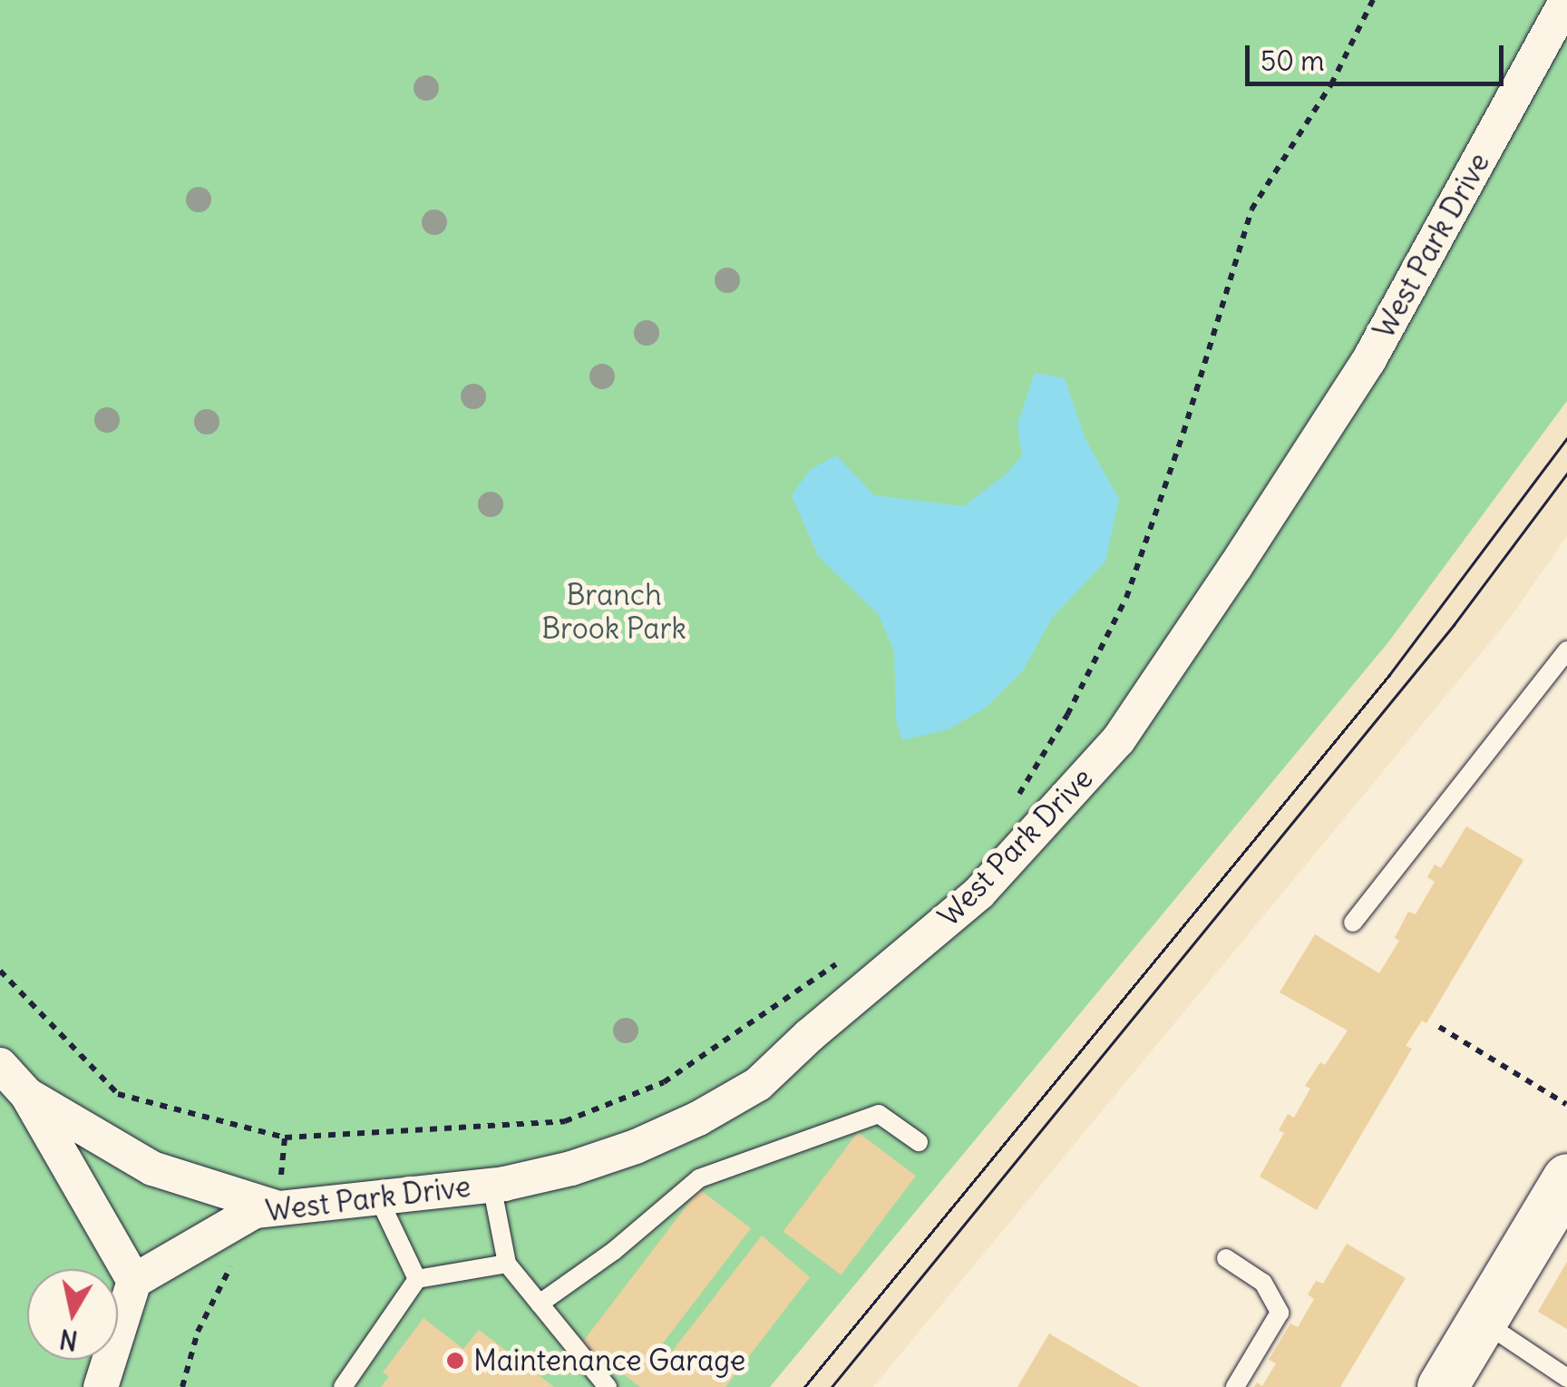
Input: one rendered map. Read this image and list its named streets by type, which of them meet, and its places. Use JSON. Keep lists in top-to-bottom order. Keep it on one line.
{"streets":{"street":["West Park Drive"]},"parks":["Branch Brook Park"],"places":["Maintenance Garage"],"scale_bar":"50 m","north":"bottom"}
